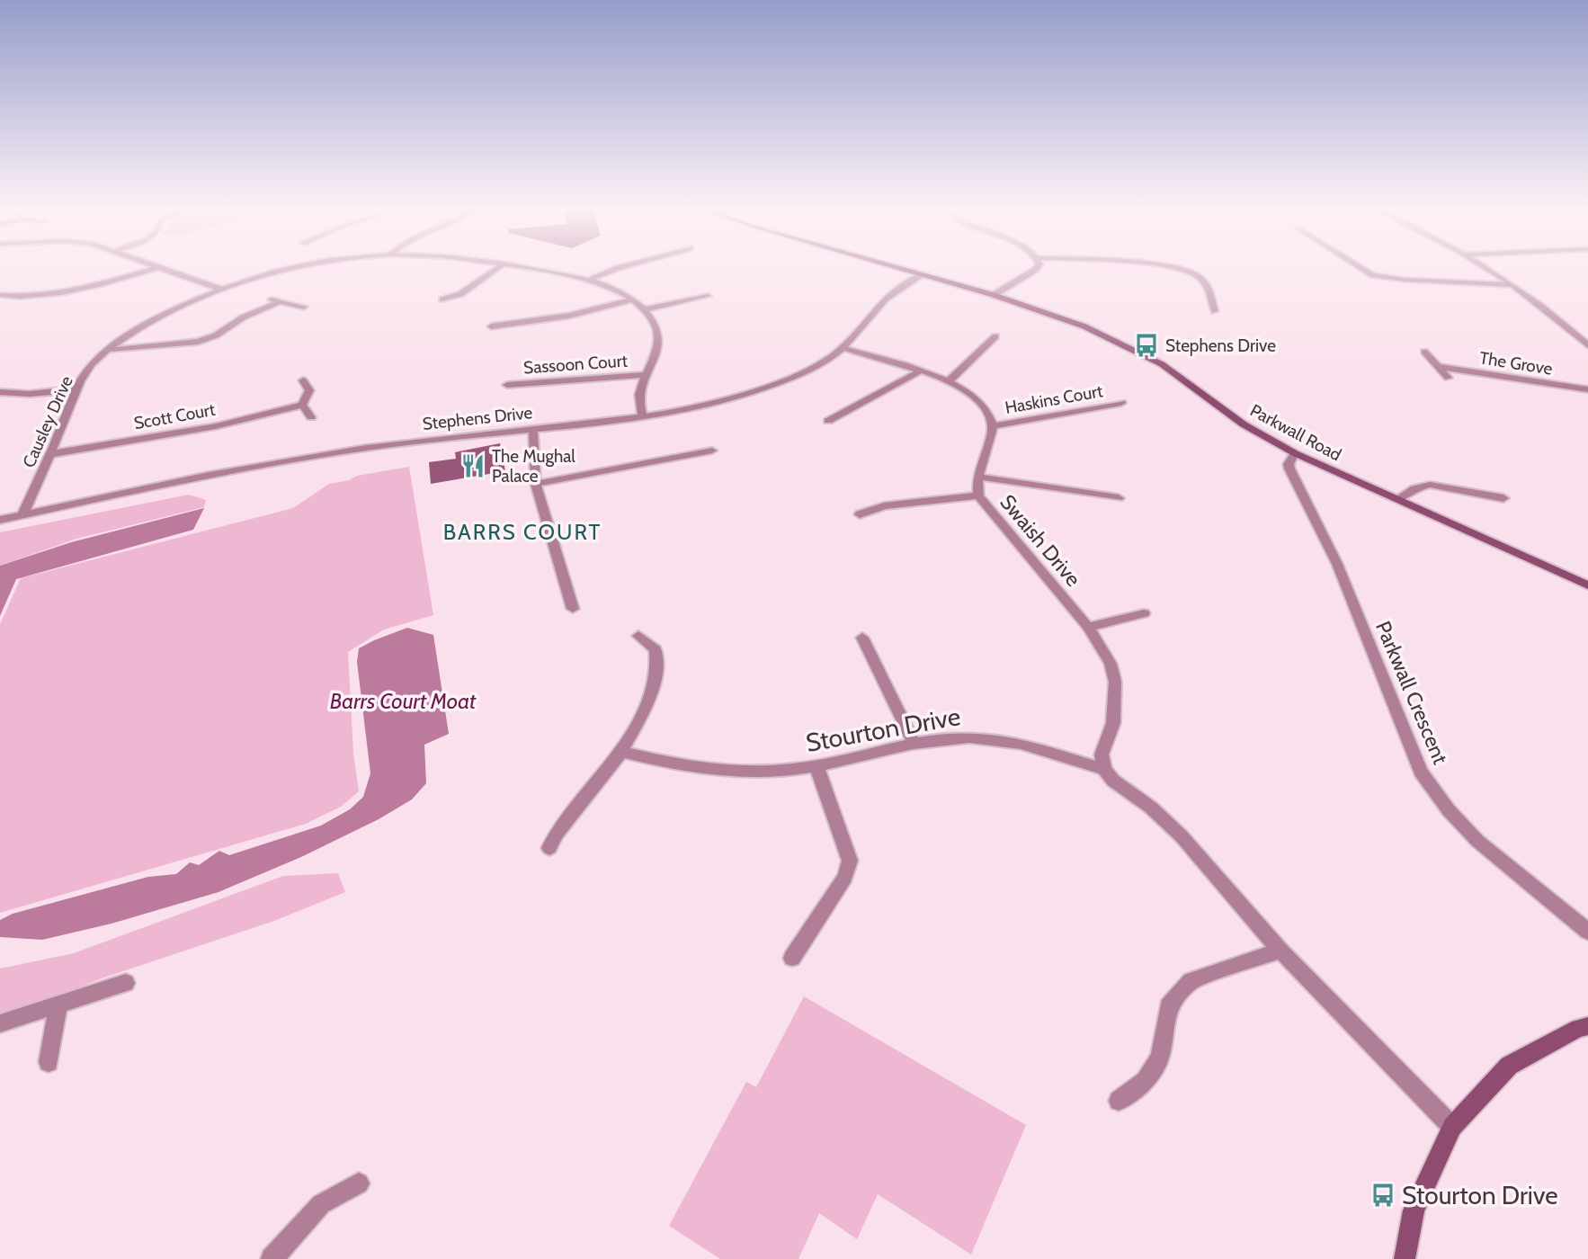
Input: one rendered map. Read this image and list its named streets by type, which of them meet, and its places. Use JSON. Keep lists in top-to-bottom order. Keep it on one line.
{"streets":{"street":["The Grove","Sassoon Court","Haskins Court","Scott Court","Stephens Drive","Causley Drive","Parkwall Road","Swaish Drive","Parkwall Crescent","Stourton Drive"]},"crossings":[["Sassoon Court","Causley Drive"],["Haskins Court","Swaish Drive"],["Scott Court","Causley Drive"],["Stephens Drive","Causley Drive"],["Stephens Drive","Parkwall Road"],["Parkwall Road","Parkwall Crescent"],["Swaish Drive","Stourton Drive"]],"districts":["BARRS COURT"],"water":["Barrs Court Moat"],"places":{"bus stop":["Stephens Drive","Stourton Drive"],"restaurant":["The Mughal Palace"]}}
